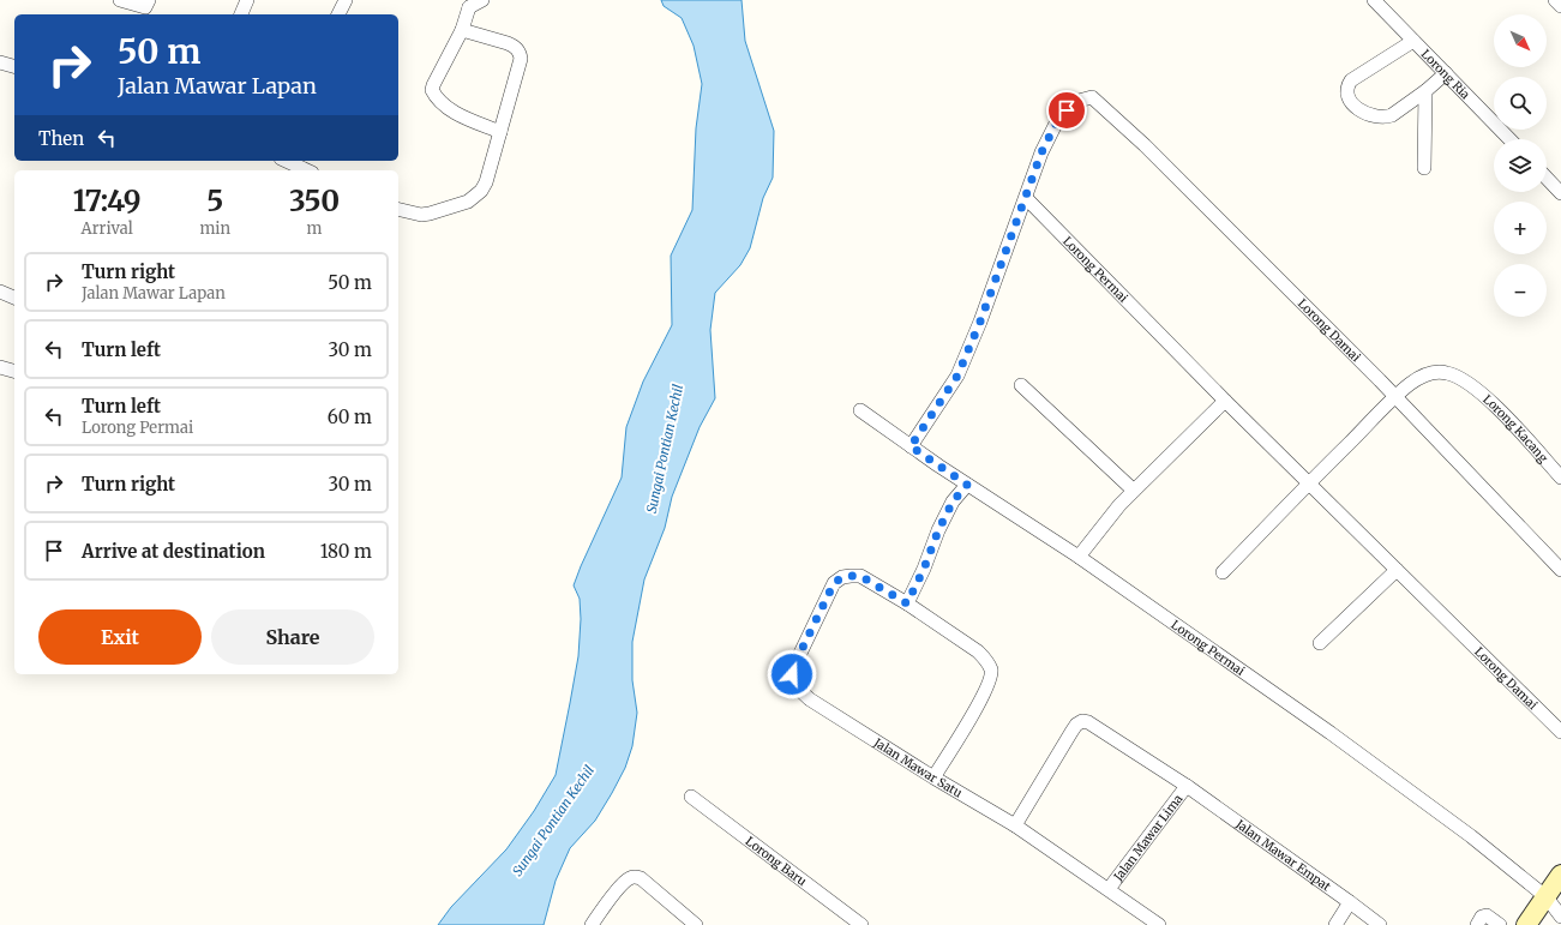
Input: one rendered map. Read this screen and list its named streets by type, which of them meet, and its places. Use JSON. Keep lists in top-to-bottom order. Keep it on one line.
{"streets":{"street":["Lorong Ria","Lorong Permai","Lorong Damai","Lorong Kacang","Jalan Mawar Satu","Jalan Mawar Lima","Jalan Mawar Empat","Lorong Baru"]},"crossings":[["Lorong Permai","Lorong Damai"],["Lorong Permai","Lorong Kacang"],["Lorong Damai","Lorong Kacang"],["Jalan Mawar Satu","Jalan Mawar Lima"],["Jalan Mawar Satu","Jalan Mawar Empat"],["Jalan Mawar Lima","Jalan Mawar Empat"]],"water":["Sungai Pontian Kechil"],"north":"bottom right","page":{"map_buttons":["+","−"],"turn":["50 m","Jalan Mawar Lapan"],"then":"Then","eta":["17:49","Arrival","5","min","350","m"],"list":[{"name":"Turn right","note":"Jalan Mawar Lapan","value":"50 m"},{"name":"Turn left","value":"30 m"},{"name":"Turn left","note":"Lorong Permai","value":"60 m"},{"name":"Turn right","value":"30 m"},{"name":"Arrive at destination","value":"180 m"}],"buttons":["Exit","Share"]}}
